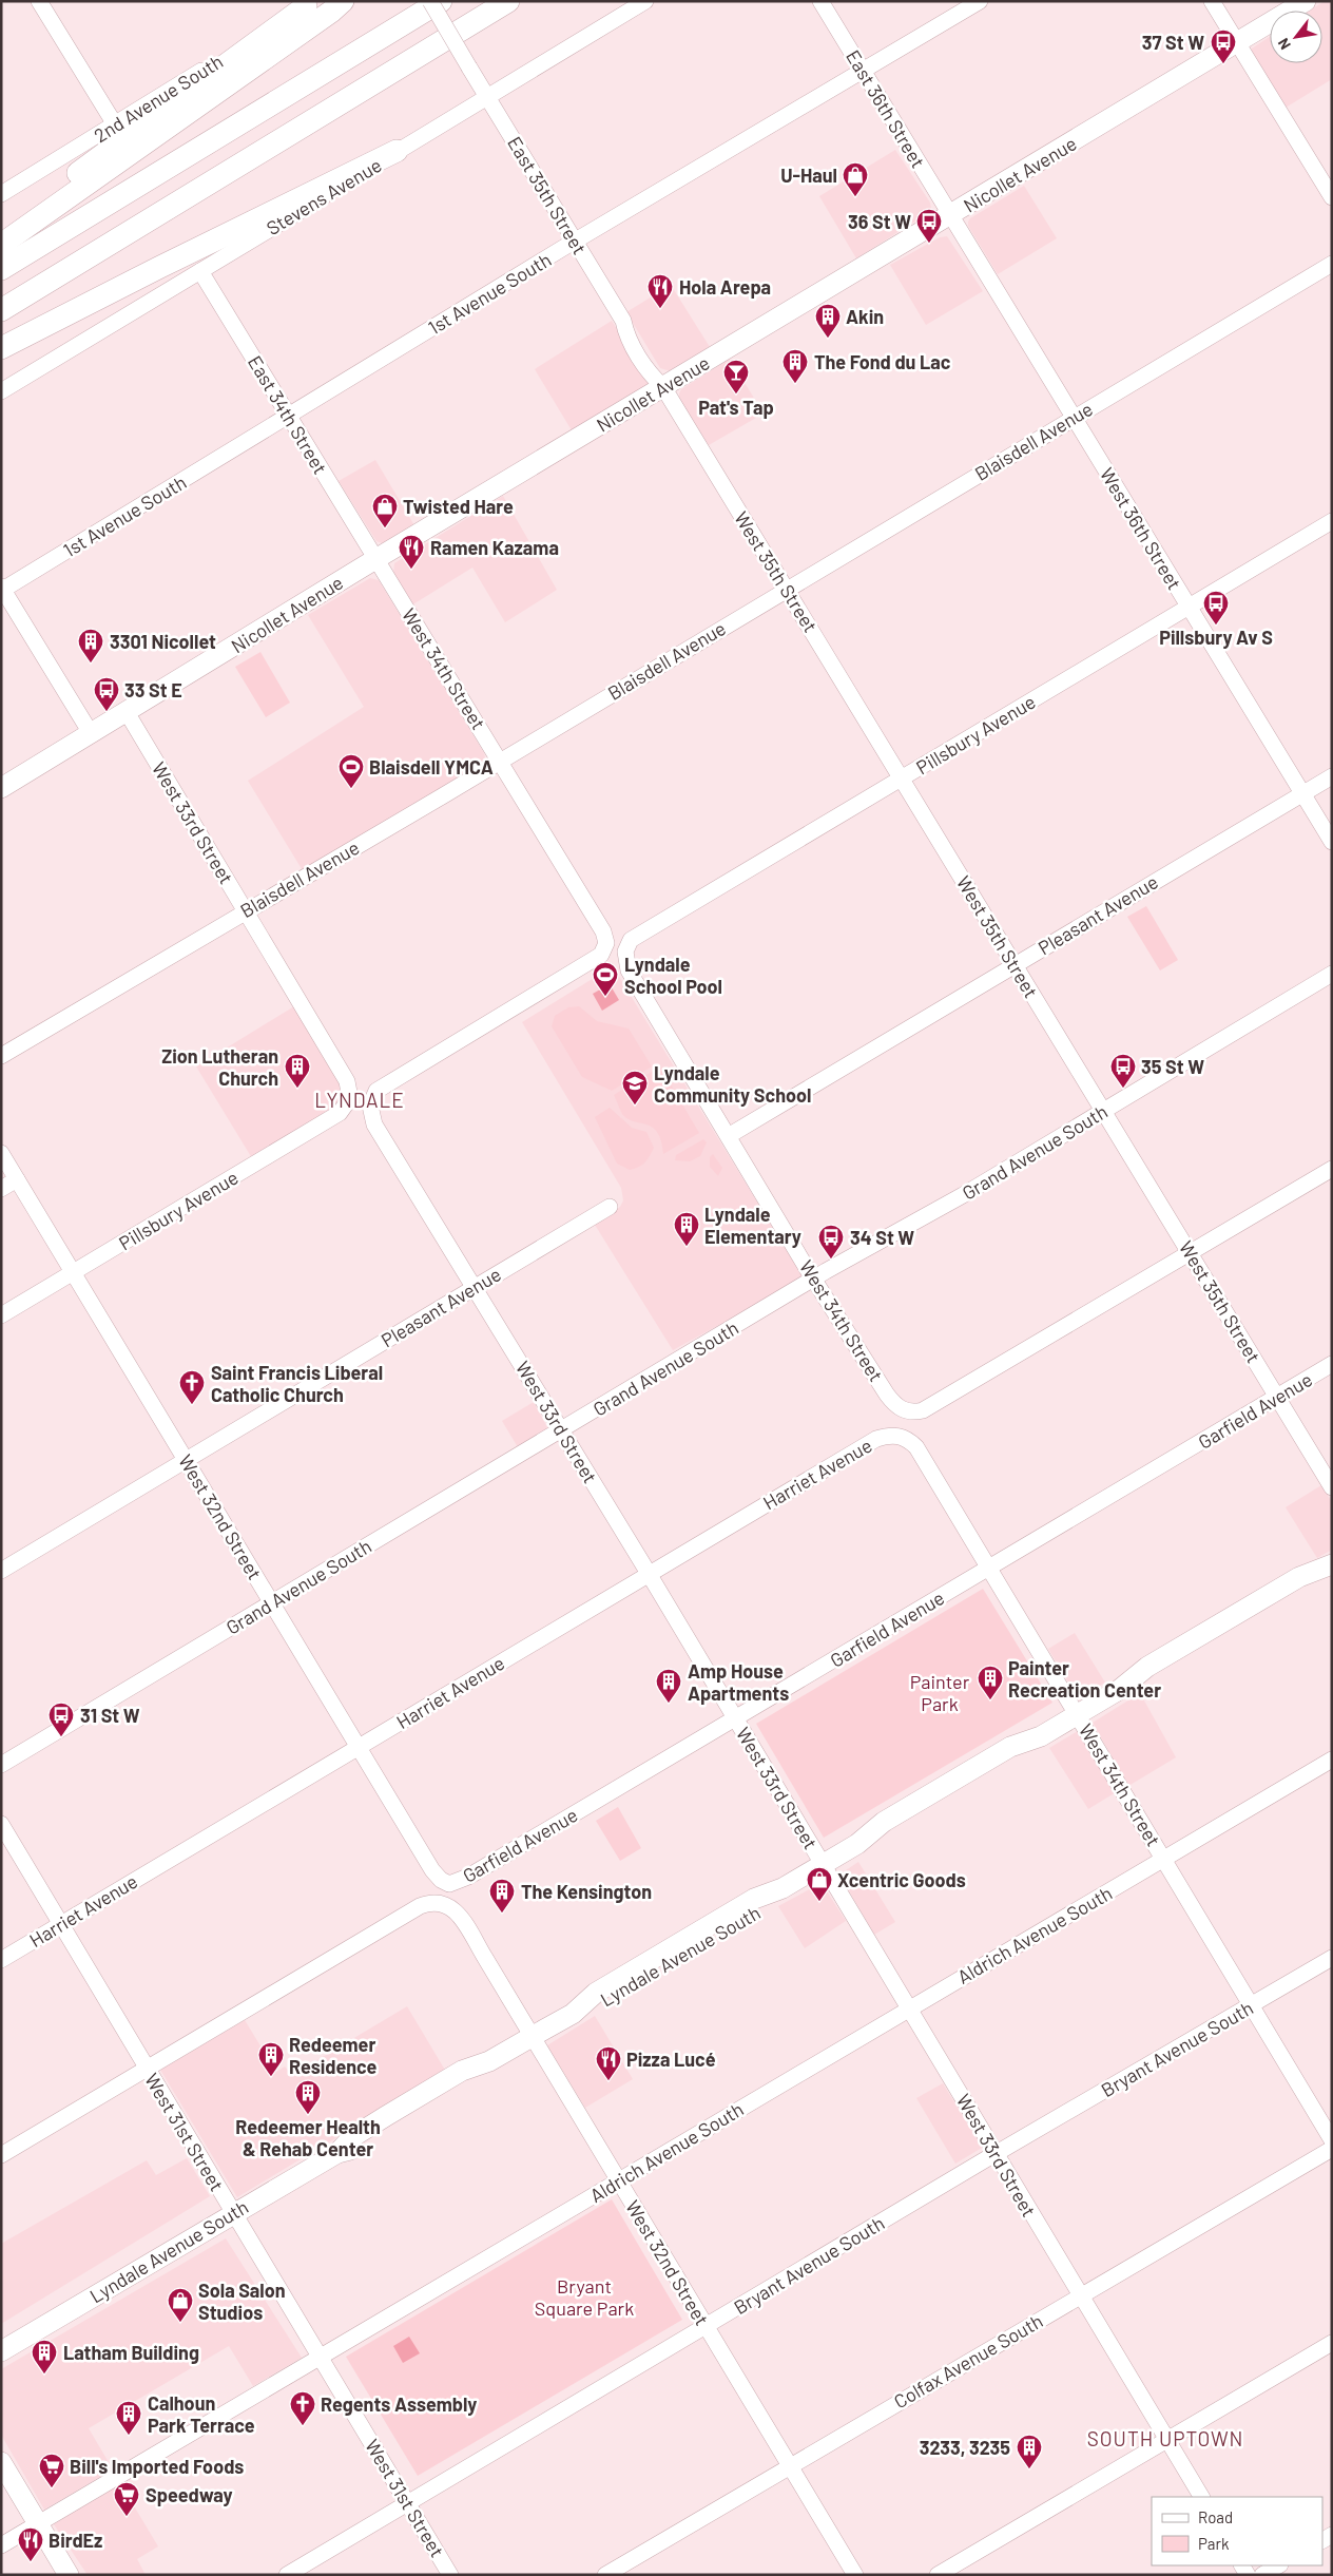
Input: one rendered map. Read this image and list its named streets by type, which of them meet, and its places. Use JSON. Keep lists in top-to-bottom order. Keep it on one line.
{"streets":{"main road":["Nicollet Avenue","Lyndale Avenue South"],"street":["2nd Avenue South","East 36th Street","East 35th Street","Stevens Avenue","1st Avenue South","East 34th Street","Blaisdell Avenue","West 36th Street","West 35th Street","West 34th Street","Pillsbury Avenue","West 33rd Street","Pleasant Avenue","Grand Avenue South","Garfield Avenue","Harriet Avenue","West 32nd Street","Aldrich Avenue South","Bryant Avenue South","West 31st Street","Colfax Avenue South"]},"crossings":[["East 36th Street","Nicollet Avenue"],["East 36th Street","1st Avenue South"],["East 36th Street","West 36th Street"],["Nicollet Avenue","East 35th Street"],["Nicollet Avenue","East 34th Street"],["Nicollet Avenue","West 36th Street"],["Nicollet Avenue","West 35th Street"],["Nicollet Avenue","West 34th Street"],["Nicollet Avenue","West 33rd Street"],["East 35th Street","Stevens Avenue"],["East 35th Street","1st Avenue South"],["East 35th Street","West 35th Street"],["Stevens Avenue","East 34th Street"],["1st Avenue South","East 34th Street"],["East 34th Street","West 34th Street"],["Blaisdell Avenue","West 36th Street"],["Blaisdell Avenue","West 35th Street"],["Blaisdell Avenue","West 34th Street"],["Blaisdell Avenue","West 33rd Street"],["West 36th Street","Pillsbury Avenue"],["West 36th Street","Pleasant Avenue"],["West 35th Street","West 34th Street"],["West 35th Street","Pillsbury Avenue"],["West 35th Street","Pleasant Avenue"],["West 35th Street","Grand Avenue South"],["West 35th Street","Garfield Avenue"],["West 34th Street","Pillsbury Avenue"],["West 34th Street","West 33rd Street"],["West 34th Street","Pleasant Avenue"],["West 34th Street","Grand Avenue South"],["West 34th Street","Garfield Avenue"],["West 34th Street","Harriet Avenue"],["West 34th Street","Aldrich Avenue South"],["West 34th Street","Lyndale Avenue South"],["West 34th Street","Bryant Avenue South"],["Pillsbury Avenue","West 33rd Street"],["Pillsbury Avenue","West 32nd Street"],["West 33rd Street","Pleasant Avenue"],["West 33rd Street","Grand Avenue South"],["West 33rd Street","Garfield Avenue"],["West 33rd Street","Harriet Avenue"],["West 33rd Street","Aldrich Avenue South"],["West 33rd Street","Lyndale Avenue South"],["West 33rd Street","Bryant Avenue South"],["West 33rd Street","Colfax Avenue South"],["Pleasant Avenue","West 32nd Street"],["Grand Avenue South","West 32nd Street"],["Garfield Avenue","West 32nd Street"],["Harriet Avenue","West 32nd Street"],["Harriet Avenue","West 31st Street"],["West 32nd Street","Aldrich Avenue South"],["West 32nd Street","Lyndale Avenue South"],["West 32nd Street","Bryant Avenue South"],["West 32nd Street","West 31st Street"],["West 32nd Street","Colfax Avenue South"],["Aldrich Avenue South","West 31st Street"],["Lyndale Avenue South","West 31st Street"],["Bryant Avenue South","West 31st Street"]],"districts":["LYNDALE","SOUTH UPTOWN"],"parks":["Painter Park","Bryant Square Park"],"places":{"bus stop":["37 St W","36 St W","Pillsbury Av S","33 St E","35 St W","34 St W","31 St W"],"shop":["U-Haul","Twisted Hare","Xcentric Goods","Sola Salon Studios"],"restaurant":["Hola Arepa","Ramen Kazama","Pizza Lucé","BirdEz"],"building":["Akin","The Fond du Lac","3301 Nicollet","Zion Lutheran Church","Lyndale Elementary","Painter Recreation Center","Amp House Apartments","The Kensington","Redeemer Residence","Redeemer Health & Rehab Center","Latham Building","Calhoun Park Terrace","3233, 3235"],"bar":["Pat's Tap"],"sports":["Blaisdell YMCA","Lyndale School Pool"],"school or university":["Lyndale Community School"],"church":["Saint Francis Liberal Catholic Church","Regents Assembly"],"supermarket":["Bill's Imported Foods","Speedway"]},"legend":["Road","Park"],"north":"bottom left"}
